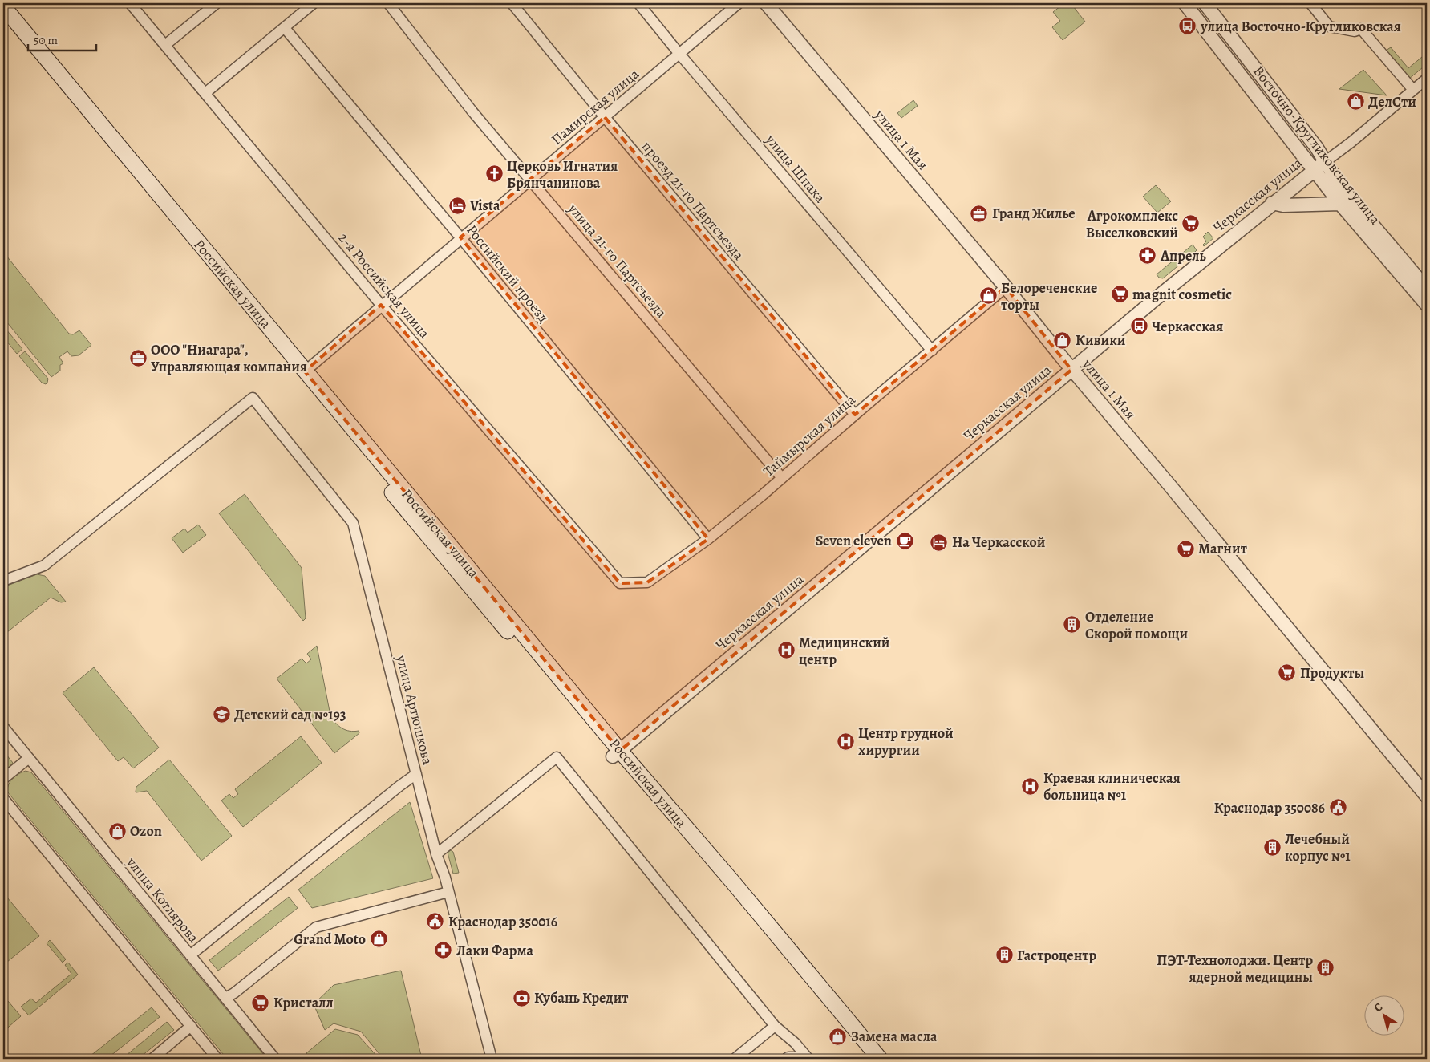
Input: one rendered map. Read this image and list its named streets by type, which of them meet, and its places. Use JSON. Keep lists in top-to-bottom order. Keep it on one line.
{"streets":{"main road":["Российская улица"],"street":["Памирская улица","улица 1 Мая","Восточно-Кругликовская улица","улица Шпака","Черкасская улица","проезд 21-го Партсъезда","улица 21-го Партсъезда","Российский проезд","2-я Российская улица","Таймырская улица","улица Артюшкова","улица Котлярова"]},"crossings":[["Памирская улица","улица Шпака"],["Памирская улица","проезд 21-го Партсъезда"],["Памирская улица","улица 21-го Партсъезда"],["Памирская улица","Российский проезд"],["Памирская улица","Российская улица"],["Памирская улица","2-я Российская улица"],["улица 1 Мая","Черкасская улица"],["улица 1 Мая","Таймырская улица"],["Восточно-Кругликовская улица","Черкасская улица"],["улица Шпака","Таймырская улица"],["Черкасская улица","Российская улица"],["проезд 21-го Партсъезда","Таймырская улица"],["улица 21-го Партсъезда","Таймырская улица"],["Российский проезд","Таймырская улица"],["2-я Российская улица","Таймырская улица"]],"places":{"bus stop":["улица Восточно-Кругликовская","Черкасская"],"shop":["ДелСти","Белореченские торты","Кивики","Ozon","Grand Moto","Замена масла"],"church":["Церковь Игнатия Брянчанинова"],"hotel":["Vista","На Черкасской"],"office":["Гранд Жилье","ООО \"Ниагара\", Управляющая компания"],"supermarket":["Агрокомплекс Выселковский","magnit cosmetic","Магнит","Продукты","Кристалл"],"pharmacy":["Апрель","Лаки Фарма"],"cafe":["Seven eleven"],"building":["Отделение Скорой помощи","Лечебный корпус №1","Гастроцентр","ПЭТ-Технолоджи. Центр ядерной медицины"],"hospital":["Медицинский центр","Центр грудной хирургии","Краевая клиническая больница №1"],"school or university":["Детский сад №193"],"public building":["Краснодар 350086","Краснодар 350016"],"bank":["Кубань Кредит"]},"scale_bar":"50 m","north":"top left"}
